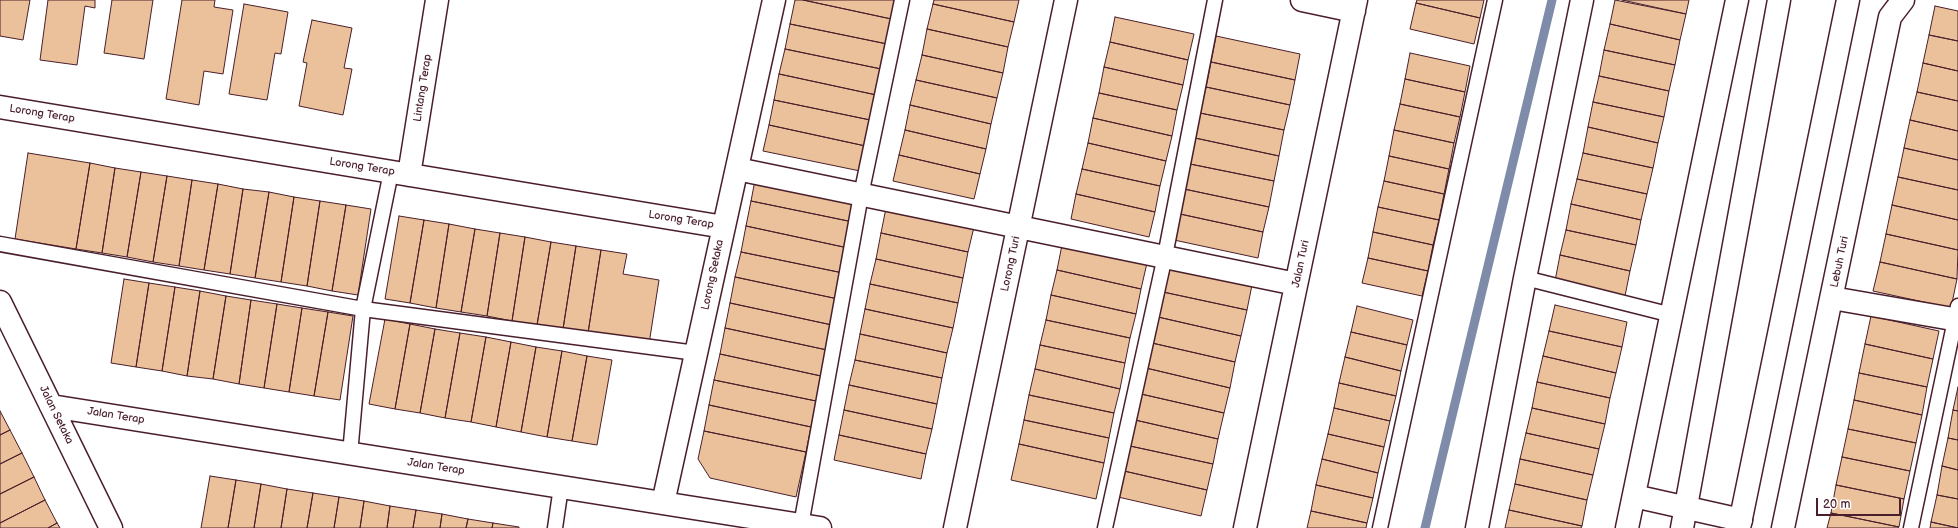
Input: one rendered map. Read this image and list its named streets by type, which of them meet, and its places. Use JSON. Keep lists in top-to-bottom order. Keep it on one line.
{"streets":{"street":["Lintang Terap","Lorong Terap","Lebuh Turi","Lorong Turi","Jalan Turi","Lorong Setaka","Jalan Setaka","Jalan Terap"]},"crossings":[["Lintang Terap","Lorong Terap"],["Lorong Terap","Lorong Setaka"],["Lorong Setaka","Jalan Terap"],["Jalan Setaka","Jalan Terap"]],"scale_bar":"20 m"}
